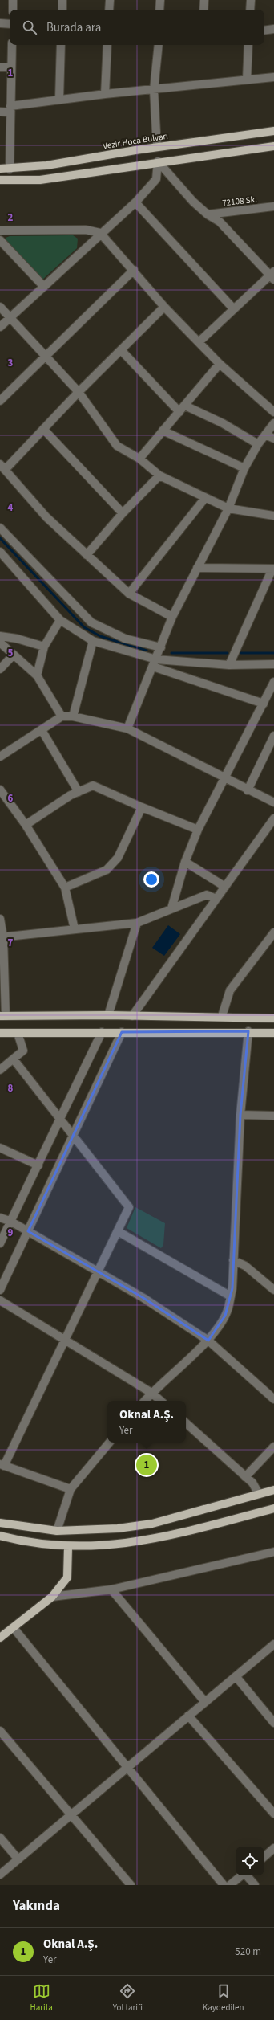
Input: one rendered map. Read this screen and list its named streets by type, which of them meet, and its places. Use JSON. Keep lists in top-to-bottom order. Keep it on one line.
{"streets":{"main road":["Vezir Hoca Bulvarı"],"street":["72108 Sk."]},"page":{"search":"Burada ara","popup":["Oknal A.Ş.","Yer"],"pins":"1","heading":"Yakında","list":[{"mark":"1","name":"Oknal A.Ş.","note":"Yer","value":"520 m"}],"nav":["Harita","Yol tarifi","Kaydedilen"]},"grid":{"rows":["1","2","3","4","5","6","7","8","9"]}}
